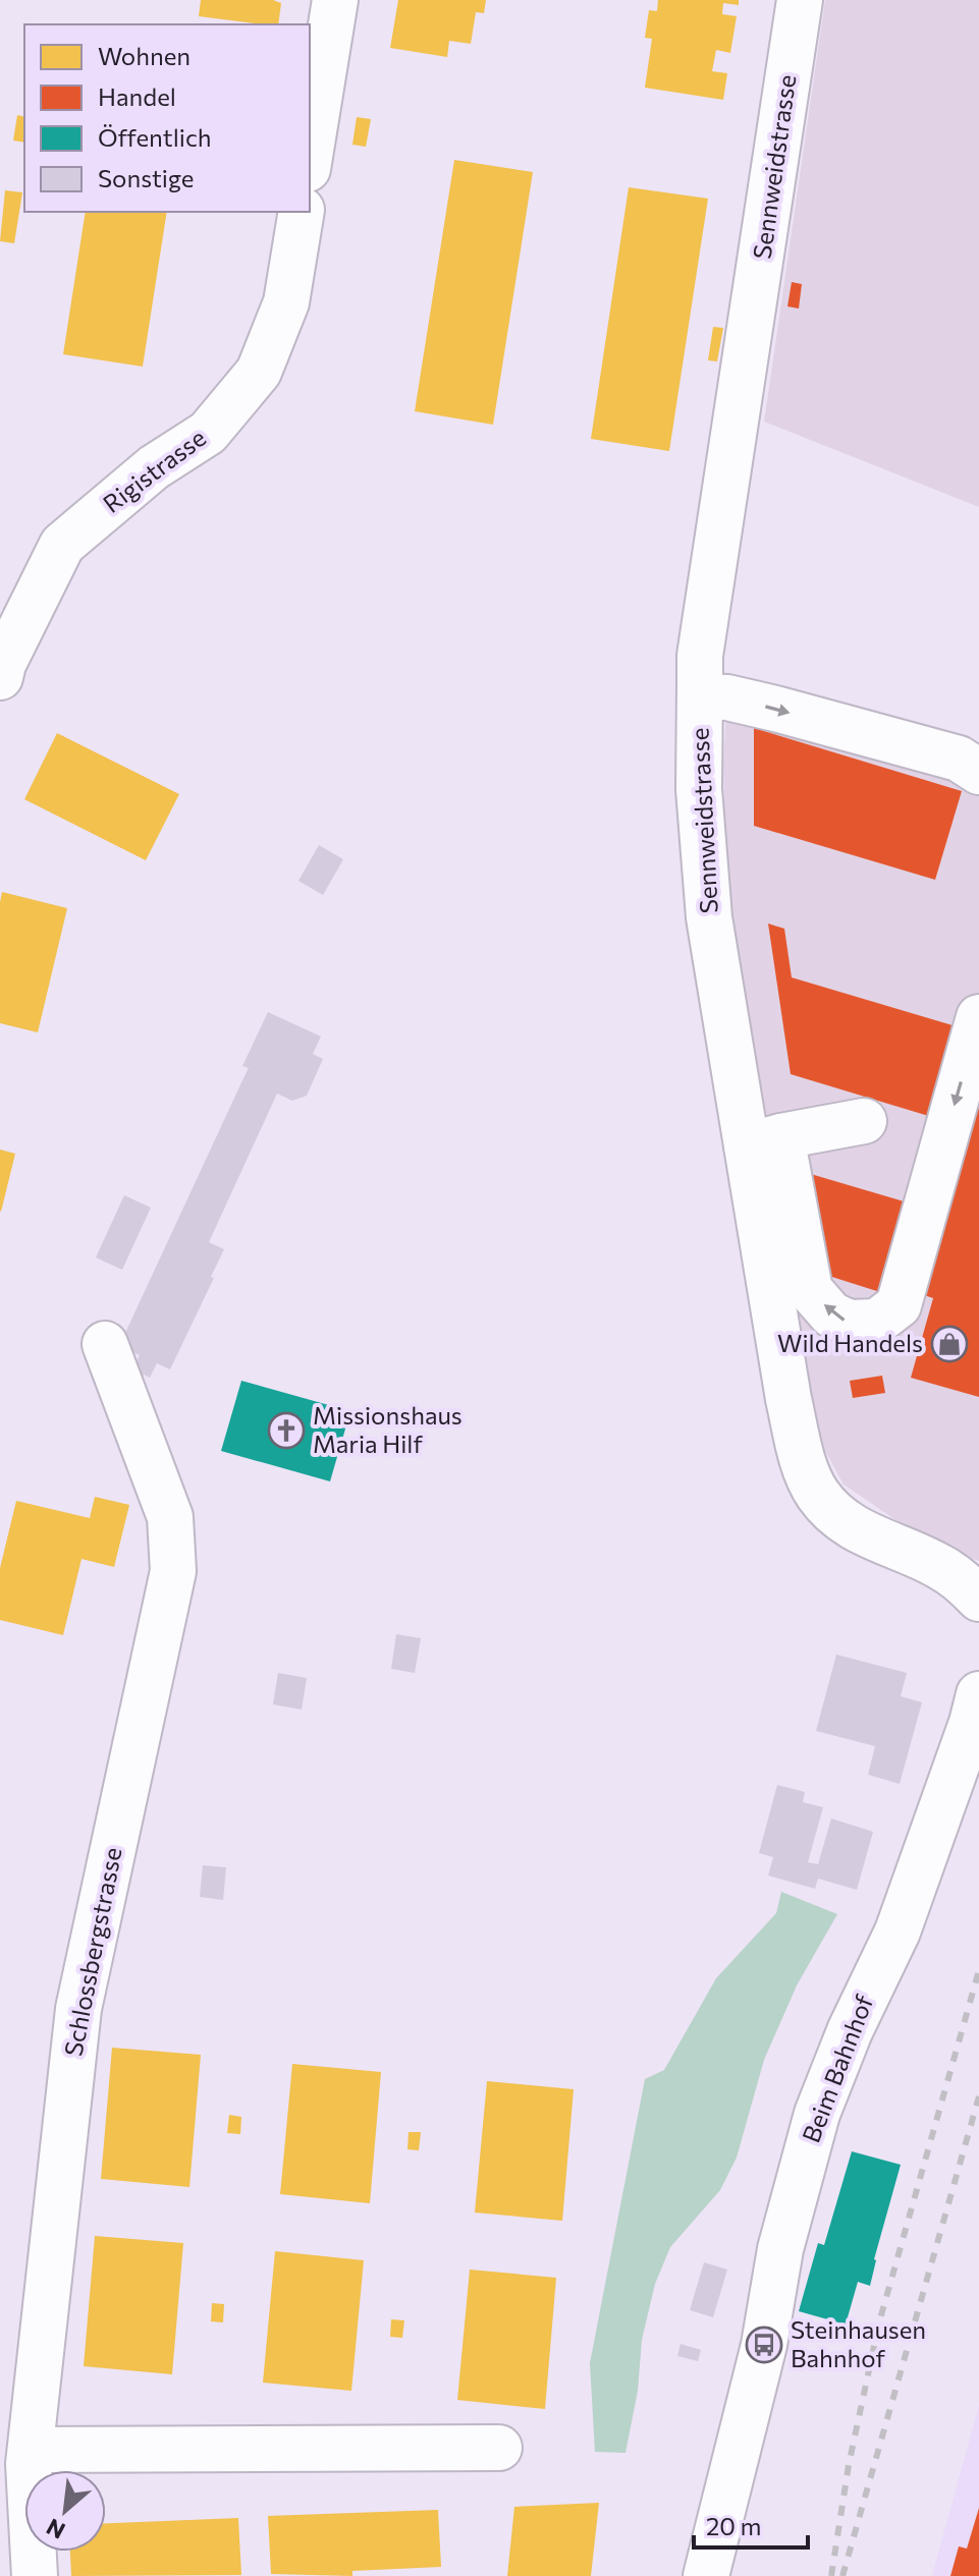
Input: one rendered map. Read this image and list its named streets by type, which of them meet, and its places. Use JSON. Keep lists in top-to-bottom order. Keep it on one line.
{"streets":{"street":["Sennweidstrasse","Rigistrasse","Schlossbergstrasse","Beim Bahnhof"]},"places":{"shop":["Wild Handels"],"church":["Missionshaus Maria Hilf"],"bus stop":["Steinhausen Bahnhof"]},"legend":["Wohnen","Handel","Öffentlich","Sonstige"],"scale_bar":"20 m","north":"bottom left"}
